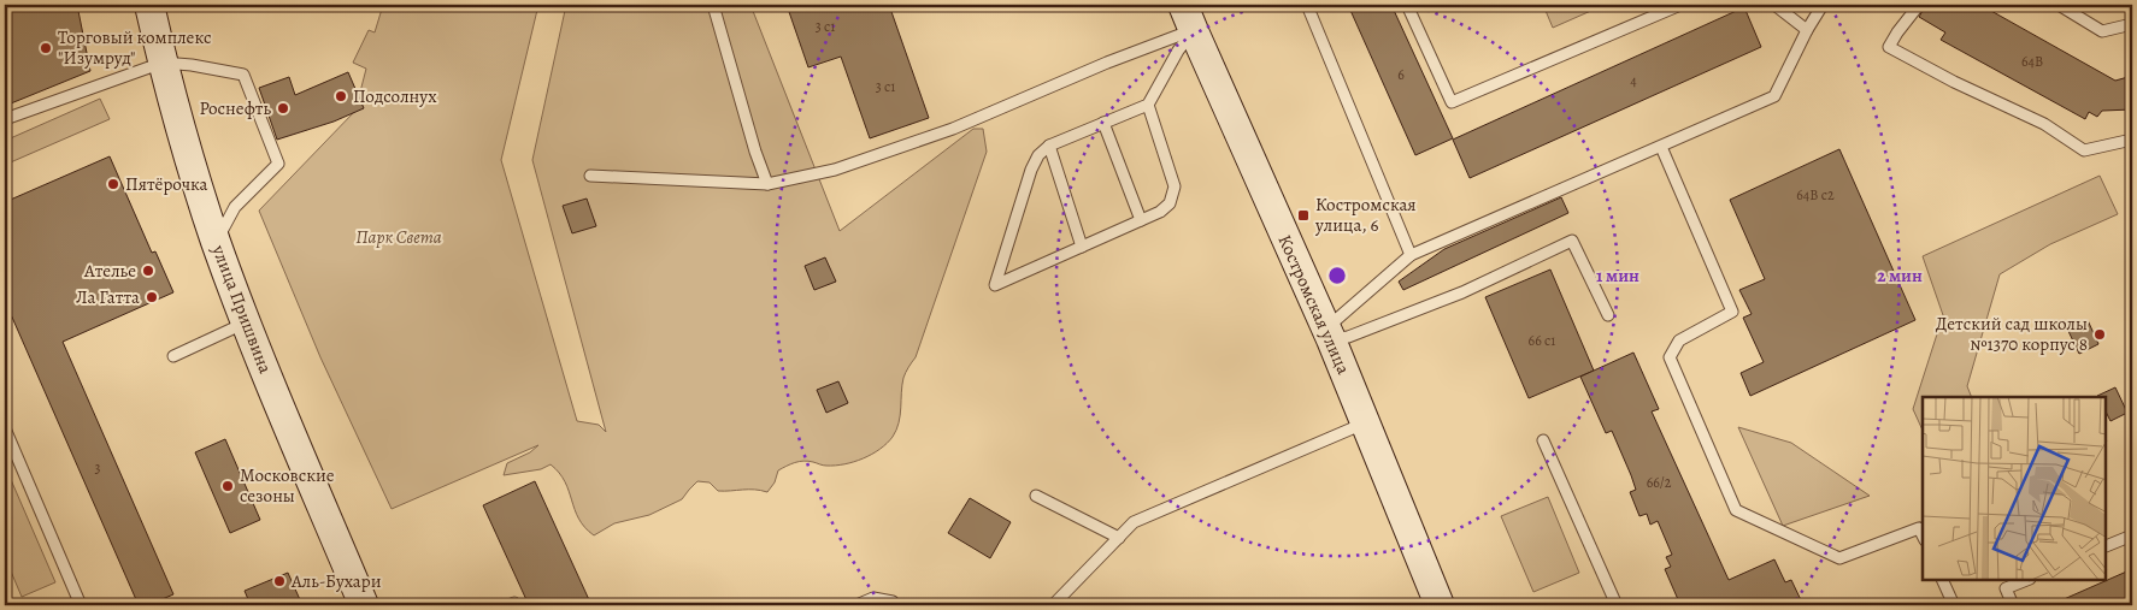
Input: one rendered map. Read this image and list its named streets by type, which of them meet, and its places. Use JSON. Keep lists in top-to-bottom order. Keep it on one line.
{"streets":{"street":["Костромская улица","улица Пришвина"]},"parks":["Парк Света"],"places":{"other":["Торговый комплекс \"Изумруд\"","Подсолнух","Роснефть","Пятёрочка","Ателье","Ла Гатта","Детский сад школы №1370 корпус 8","Московские сезоны","Аль-Бухари"],"transit":["Костромская улица, 6"]},"house_numbers":["3 с1","64В","6","4","3 с1","64В с2","66 с1","3","66/2"],"rings":["1 мин","2 мин"]}
